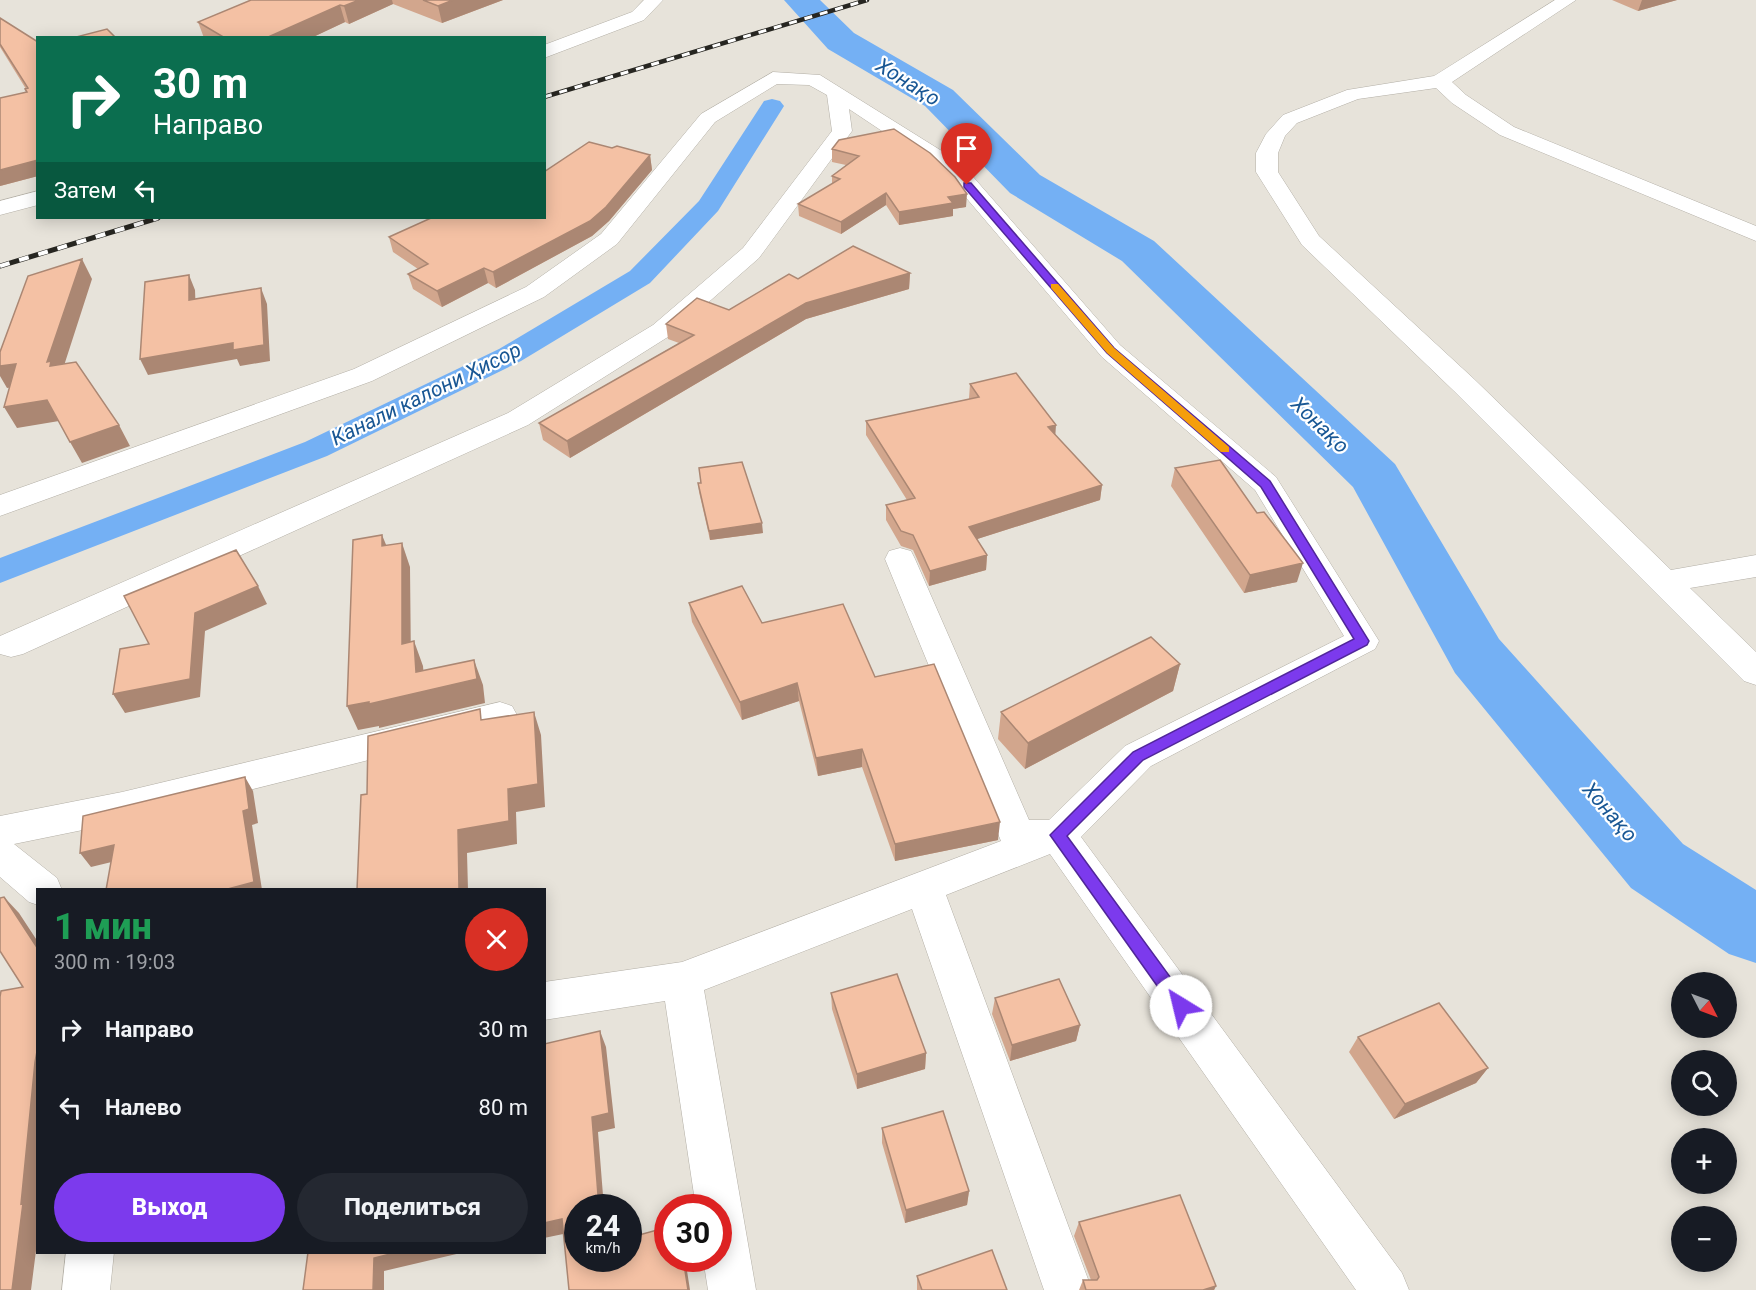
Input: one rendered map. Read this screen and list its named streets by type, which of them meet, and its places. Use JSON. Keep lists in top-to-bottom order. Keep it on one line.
{"water":["Хонақо","Канали калони Ҳисор"],"north":"bottom right","page":{"turn":["30 m","Направо"],"then":"Затем","heading":["1 мин","300 m · 19:03"],"map_buttons":["+","−"],"list":[{"name":"Направо","value":"30 m"},{"name":"Налево","value":"80 m"}],"buttons":["Выход","Поделиться"],"speed":"24 km/h","limit":"30"}}
